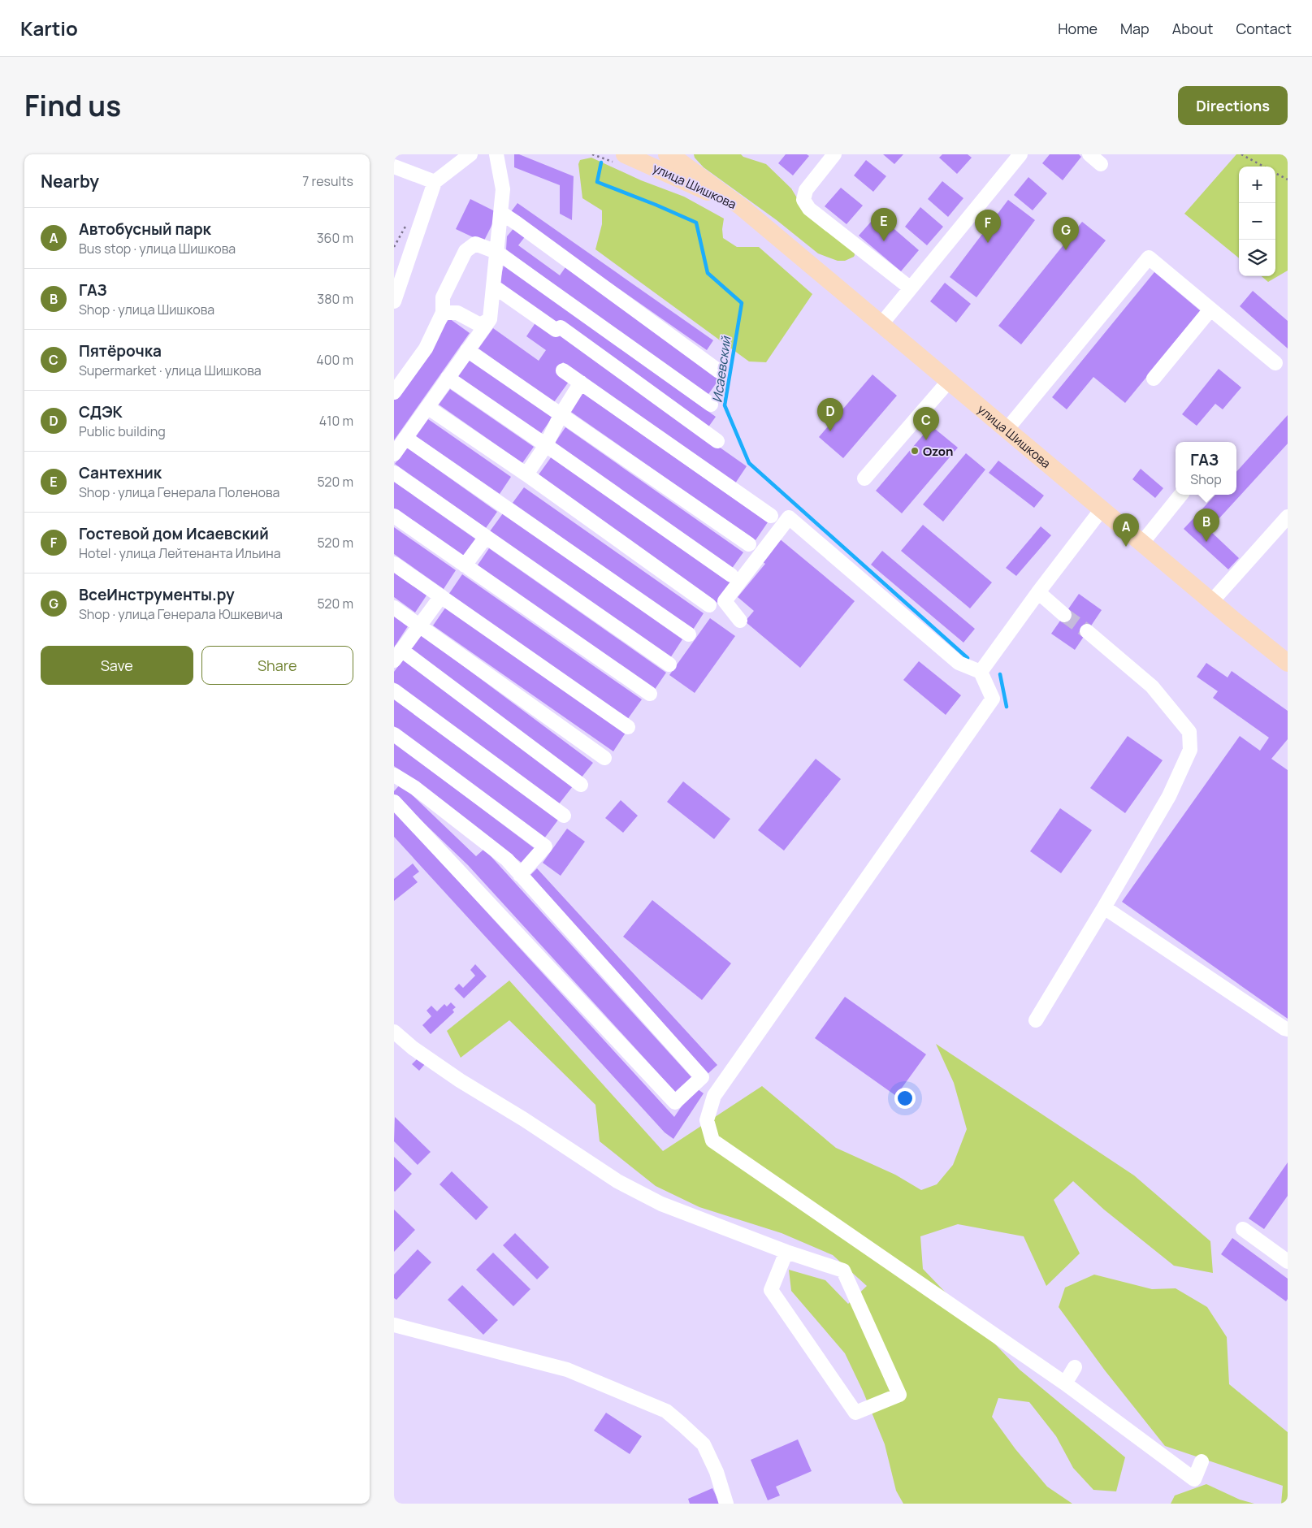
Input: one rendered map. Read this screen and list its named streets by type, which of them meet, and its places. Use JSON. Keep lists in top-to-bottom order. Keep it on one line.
{"streets":{"main road":["улица Шишкова"]},"water":["Исаевский"],"places":["Ozon"],"page":{"header":"Kartio","nav":["Home","Map","About","Contact"],"title":"Find us","buttons":["Directions",["Save","Share"]],"heading":["Nearby","7 results"],"map_buttons":["+","−"],"list":[{"mark":"A","name":"Автобусный парк","note":"Bus stop · улица Шишкова","value":"360 m"},{"mark":"B","name":"ГАЗ","note":"Shop · улица Шишкова","value":"380 m"},{"mark":"C","name":"Пятёрочка","note":"Supermarket · улица Шишкова","value":"400 m"},{"mark":"D","name":"СДЭК","note":"Public building","value":"410 m"},{"mark":"E","name":"Сантехник","note":"Shop · улица Генерала Поленова","value":"520 m"},{"mark":"F","name":"Гостевой дом Исаевский","note":"Hotel · улица Лейтенанта Ильина","value":"520 m"},{"mark":"G","name":"ВсеИнструменты.ру","note":"Shop · улица Генерала Юшкевича","value":"520 m"}],"pins":["E","F","G","D","C","B","A"],"popup":["ГАЗ","Shop"]}}
